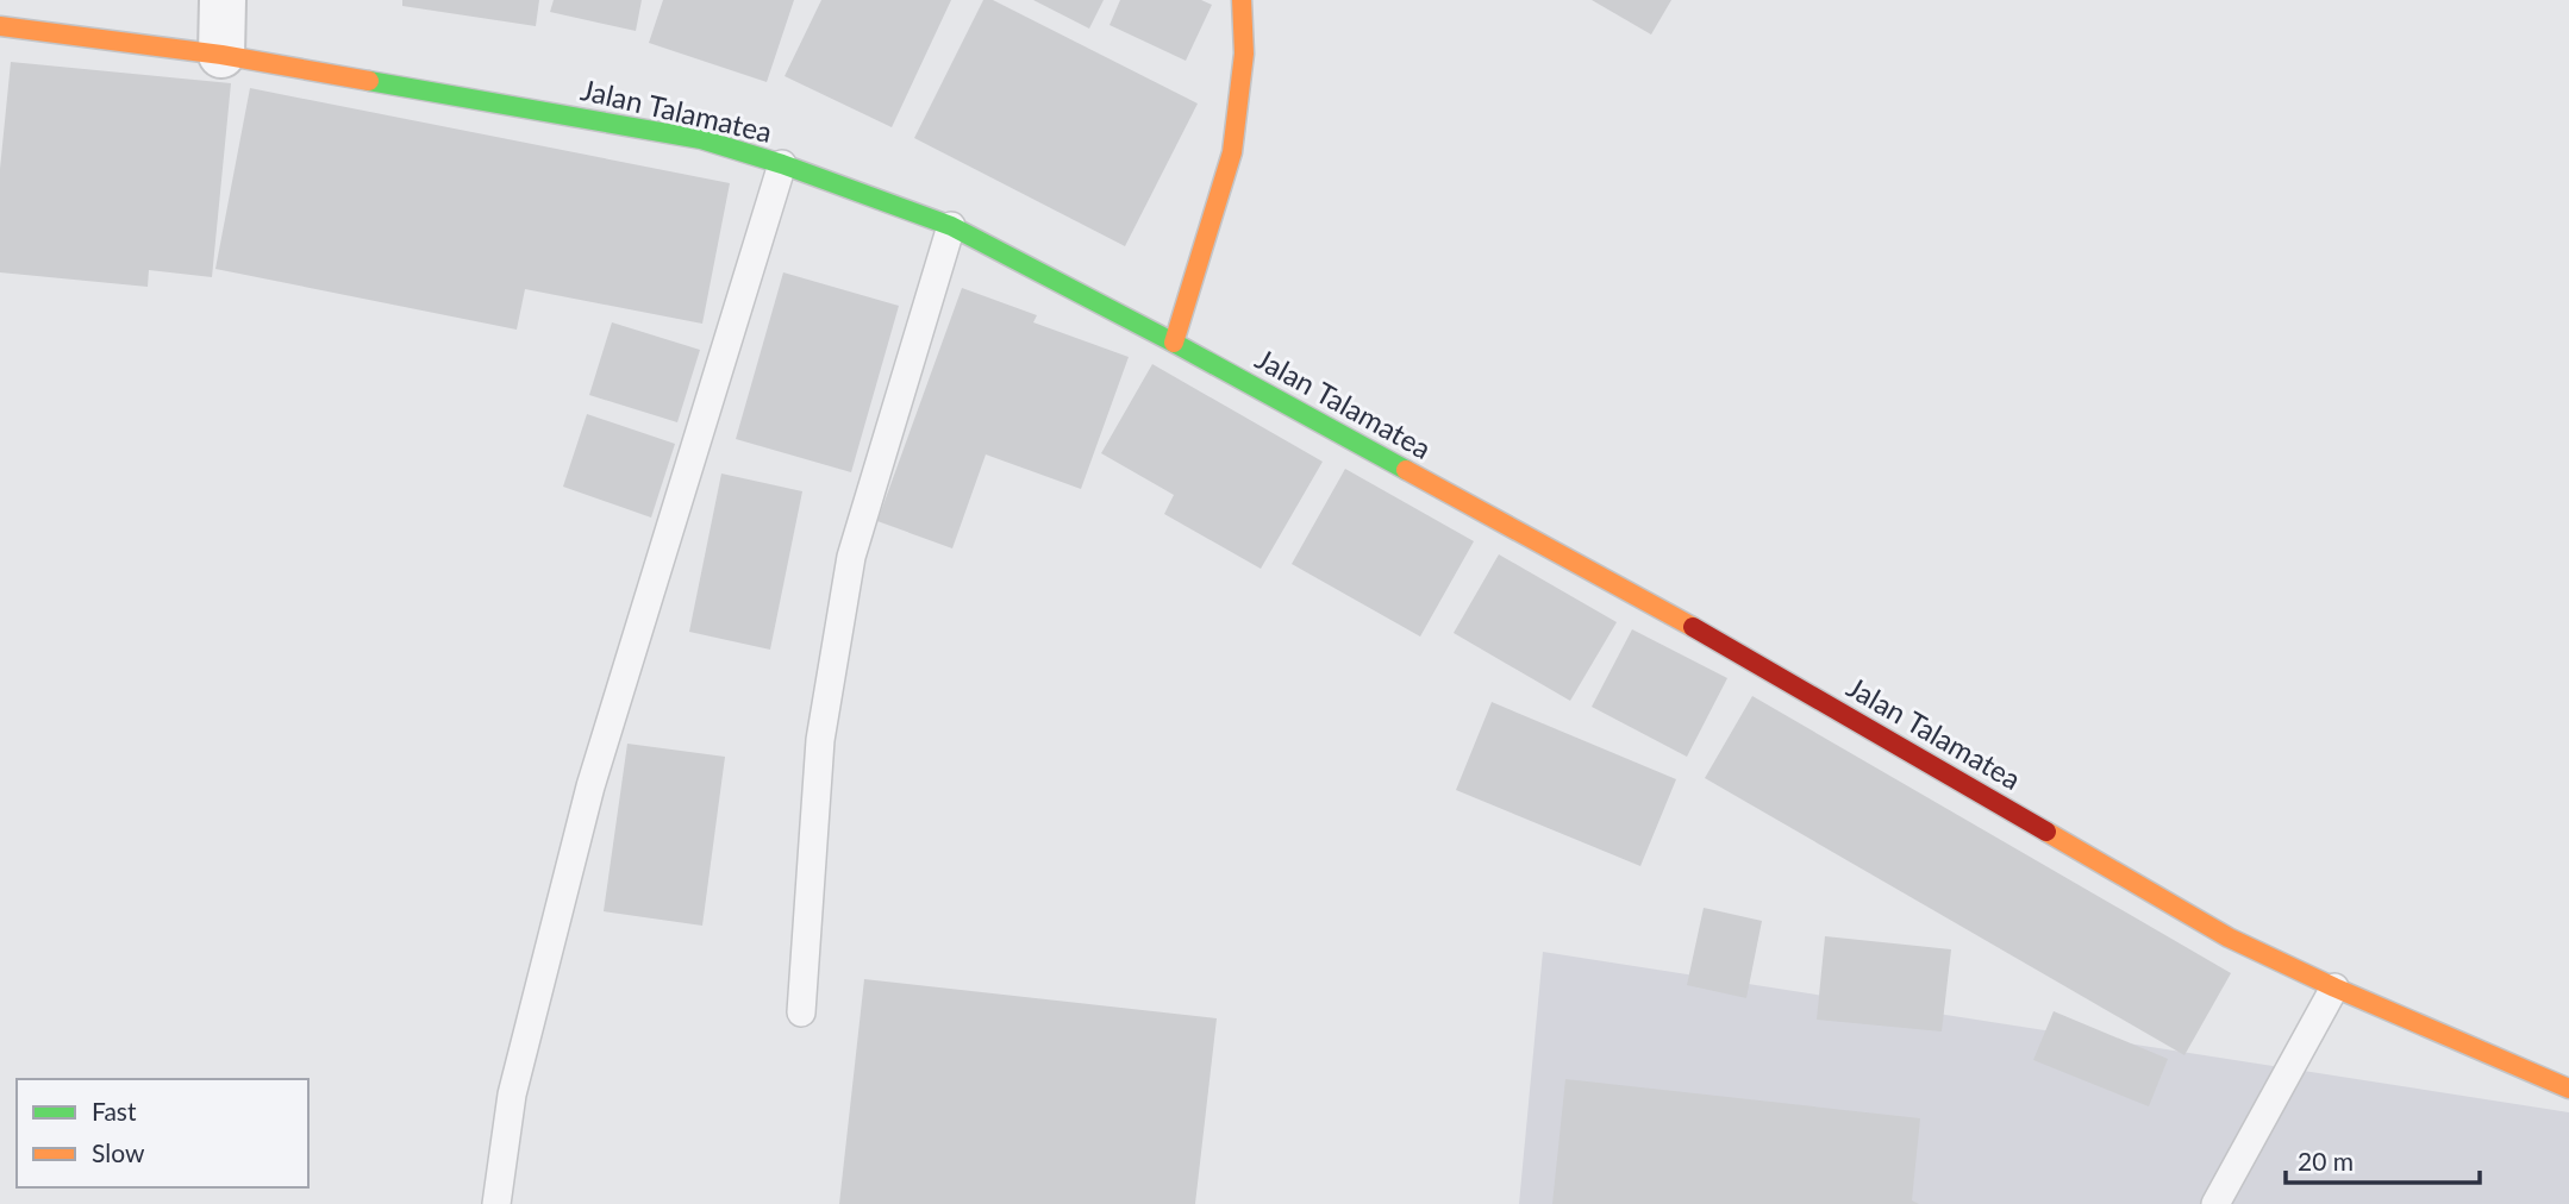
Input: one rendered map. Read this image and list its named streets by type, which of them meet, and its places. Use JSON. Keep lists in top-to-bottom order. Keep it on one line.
{"streets":{"street":["Jalan Talamatea"]},"legend":["Fast","Slow"],"scale_bar":"20 m"}
